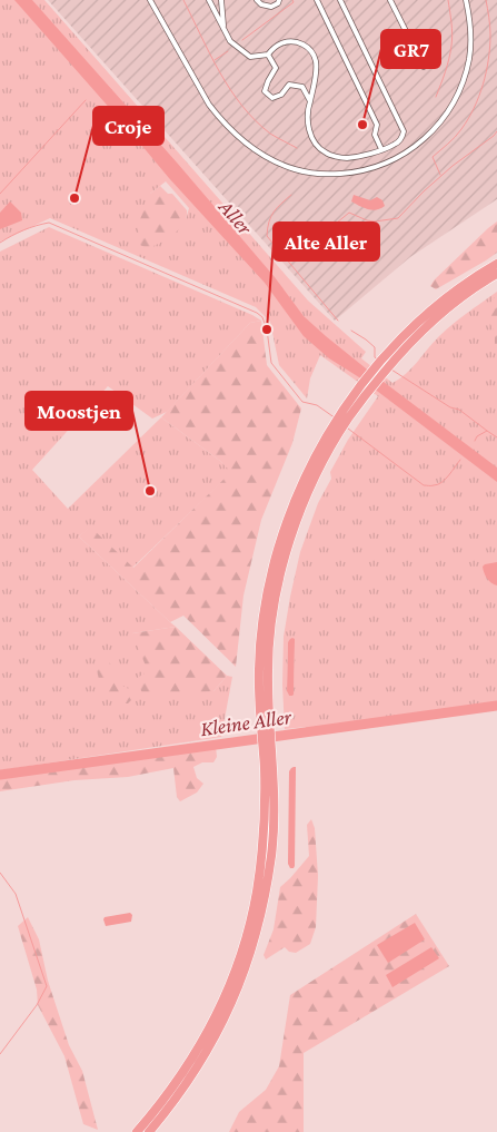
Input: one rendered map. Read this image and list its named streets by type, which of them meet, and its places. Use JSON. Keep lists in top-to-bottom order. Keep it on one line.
{"water":["Aller","Kleine Aller"],"places":["GR7","Croje","Alte Aller","Moostjen"]}
